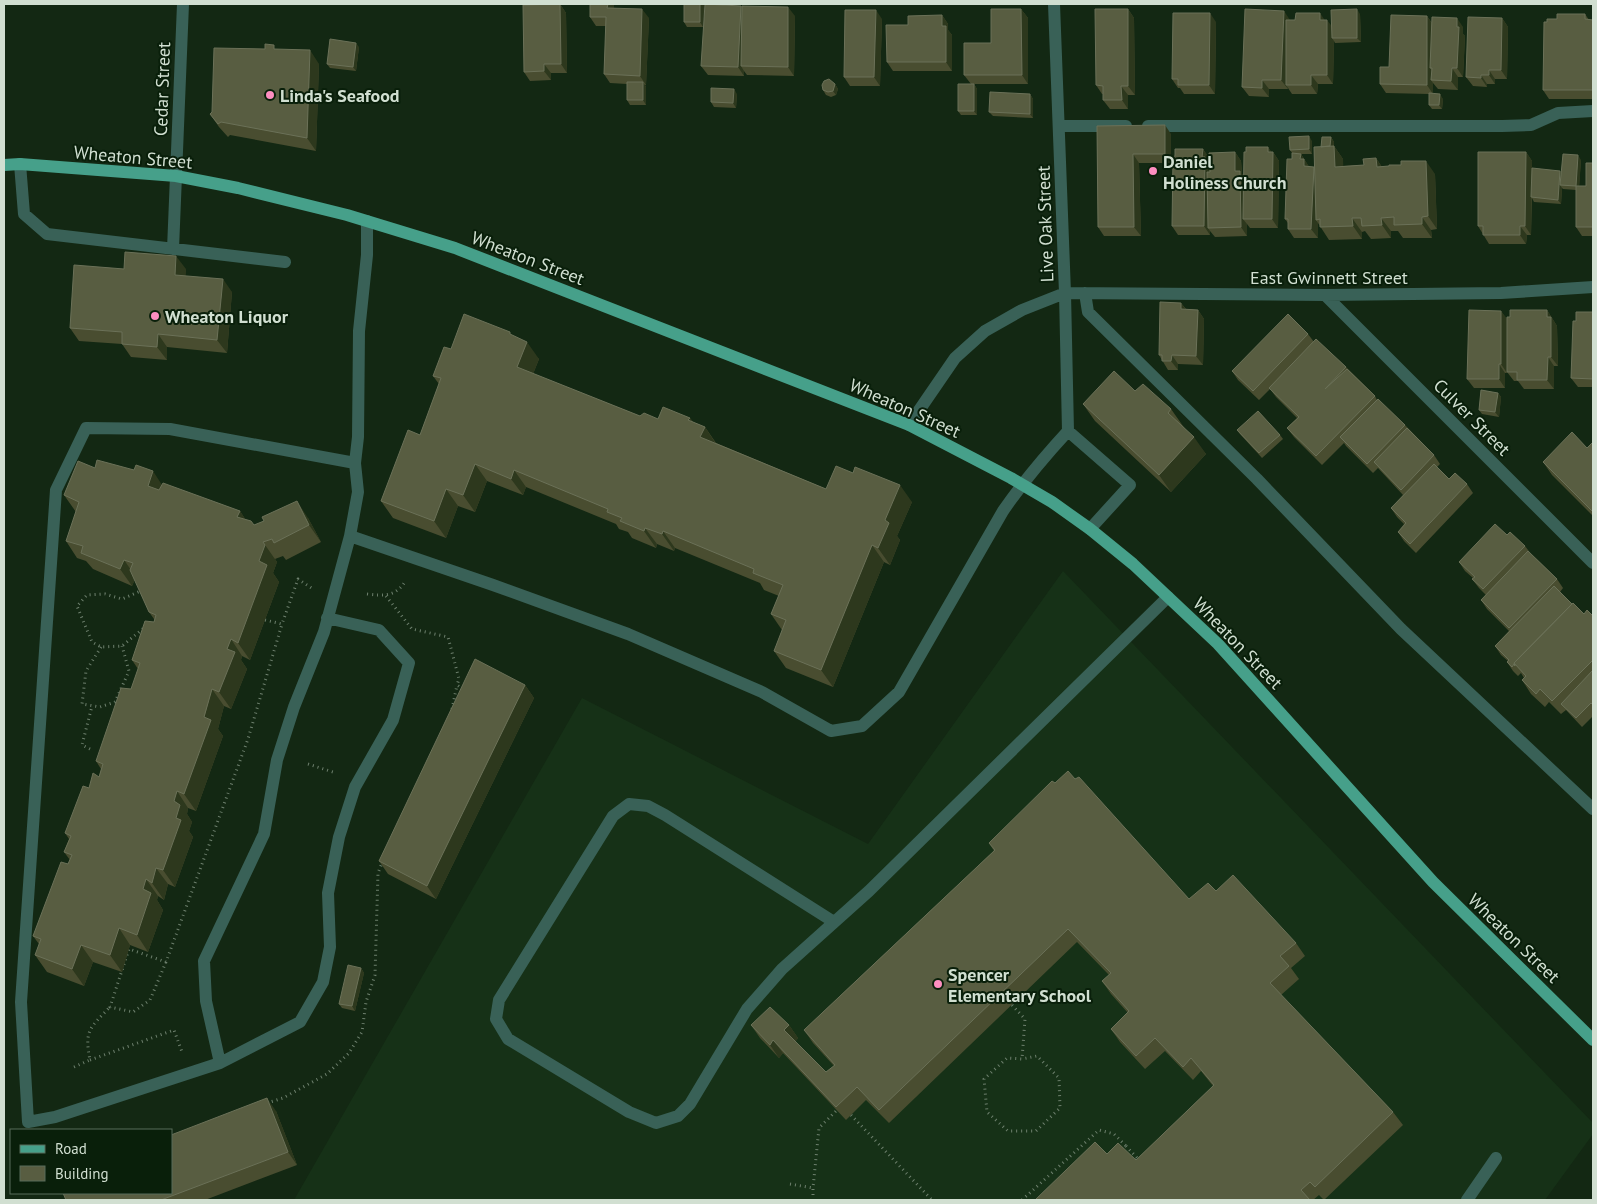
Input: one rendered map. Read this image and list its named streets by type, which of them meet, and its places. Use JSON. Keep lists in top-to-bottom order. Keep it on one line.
{"streets":{"main road":["Wheaton Street"],"street":["Cedar Street","Live Oak Street","East Gwinnett Street","Culver Street"]},"crossings":[["Cedar Street","Wheaton Street"],["Wheaton Street","Live Oak Street"],["Live Oak Street","East Gwinnett Street"],["East Gwinnett Street","Culver Street"]],"places":["Linda's Seafood","Daniel Holiness Church","Wheaton Liquor","Spencer Elementary School"],"legend":["Road","Building"]}
